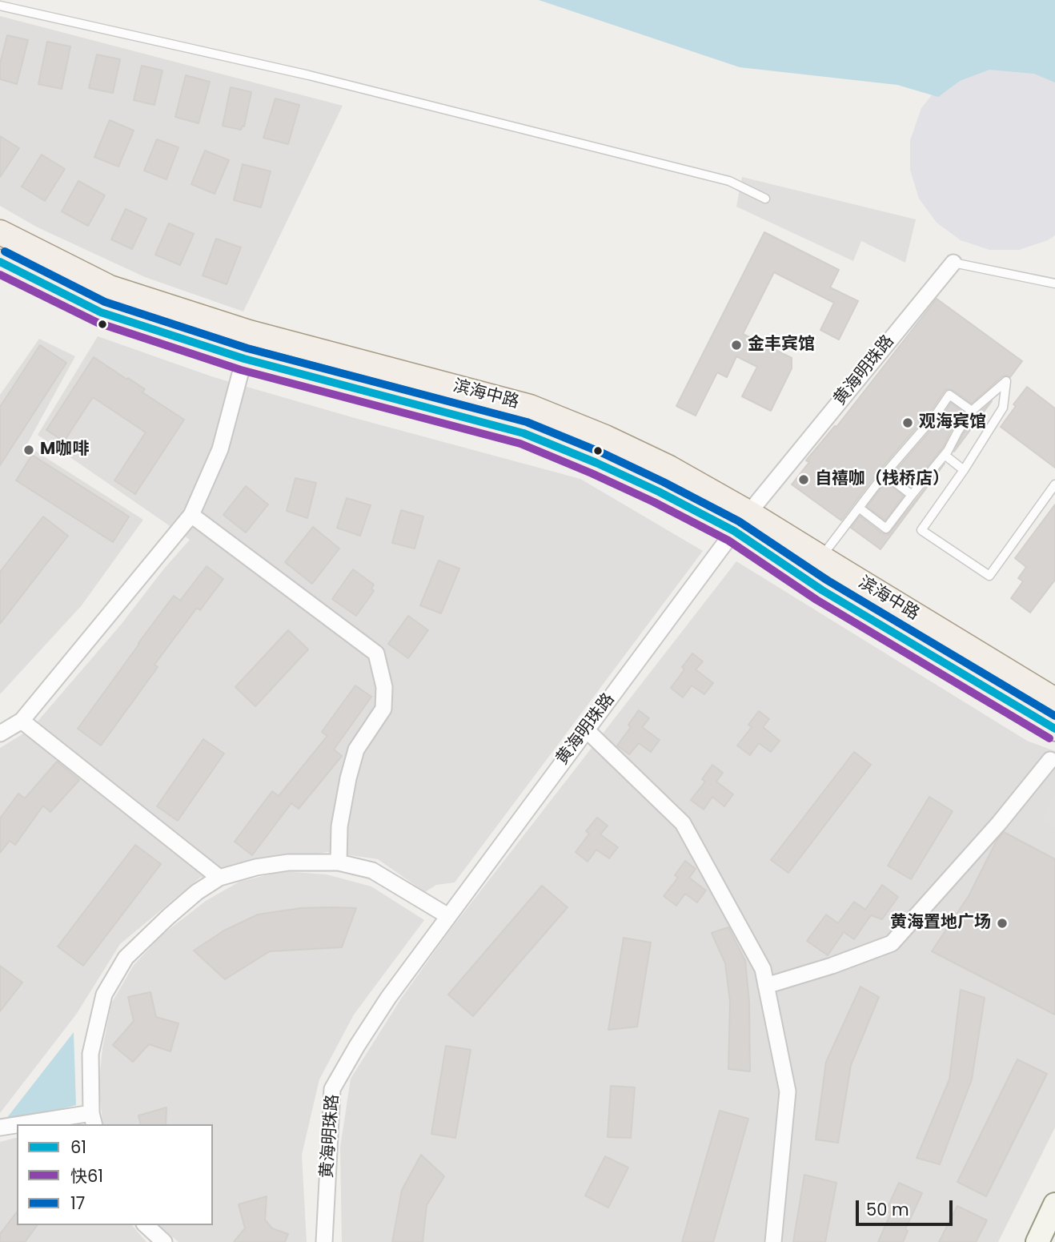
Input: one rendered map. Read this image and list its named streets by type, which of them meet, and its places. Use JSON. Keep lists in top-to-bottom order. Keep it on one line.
{"streets":{"main road":["滨海中路"],"street":["黄海明珠路"]},"crossings":[["黄海明珠路","滨海中路"]],"places":["金丰宾馆","观海宾馆","M咖啡","自禧咖（栈桥店）","黄海置地广场"],"lines":["transit line 17","transit line 61","transit line 快61"],"legend":["61","快61","17"],"scale_bar":"50 m"}
